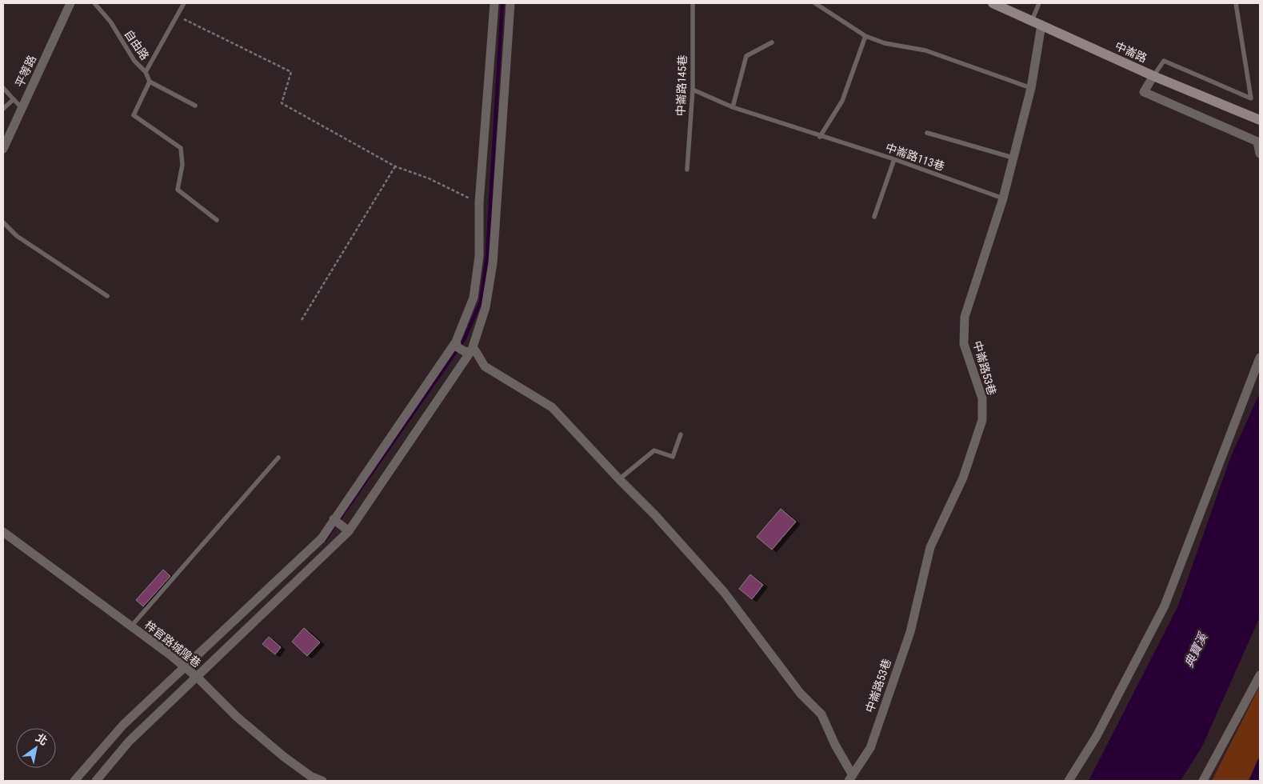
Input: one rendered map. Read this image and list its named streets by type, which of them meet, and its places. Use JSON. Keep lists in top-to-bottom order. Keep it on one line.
{"streets":{"street":["中崙路","平等路","中崙路53巷","梓官路城隍巷"],"lane":["自由路","中崙路145巷","中崙路113巷"]},"crossings":[["中崙路","中崙路53巷"],["中崙路145巷","中崙路113巷"],["中崙路113巷","中崙路53巷"]],"water":["典寶溪"],"north":"top right"}
